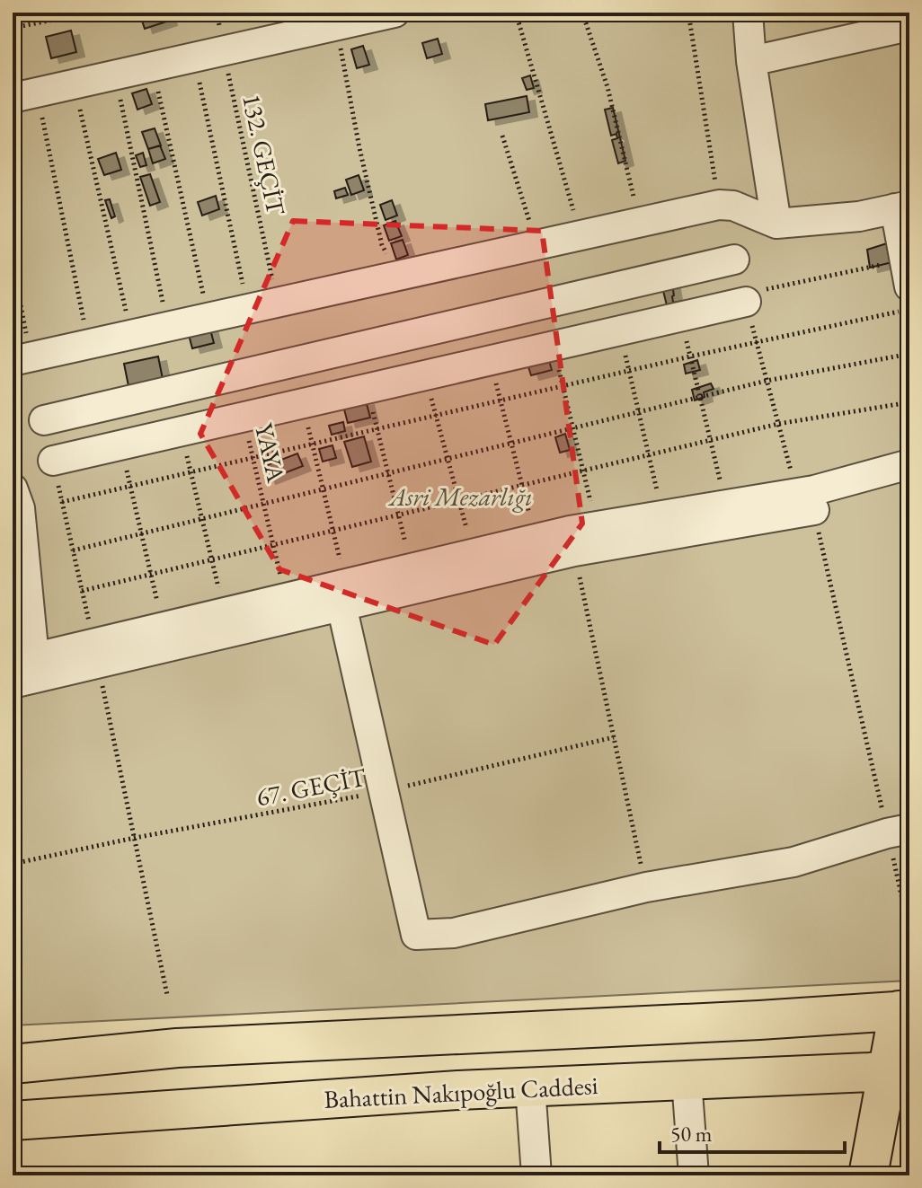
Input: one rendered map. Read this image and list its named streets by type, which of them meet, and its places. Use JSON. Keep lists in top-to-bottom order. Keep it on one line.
{"streets":{"main road":["Bahattin Nakıpoğlu Caddesi"],"path":["132. GEÇİT","YAYA","67. GEÇİT"]},"parks":["Asri Mezarlığı"],"scale_bar":"50 m"}
